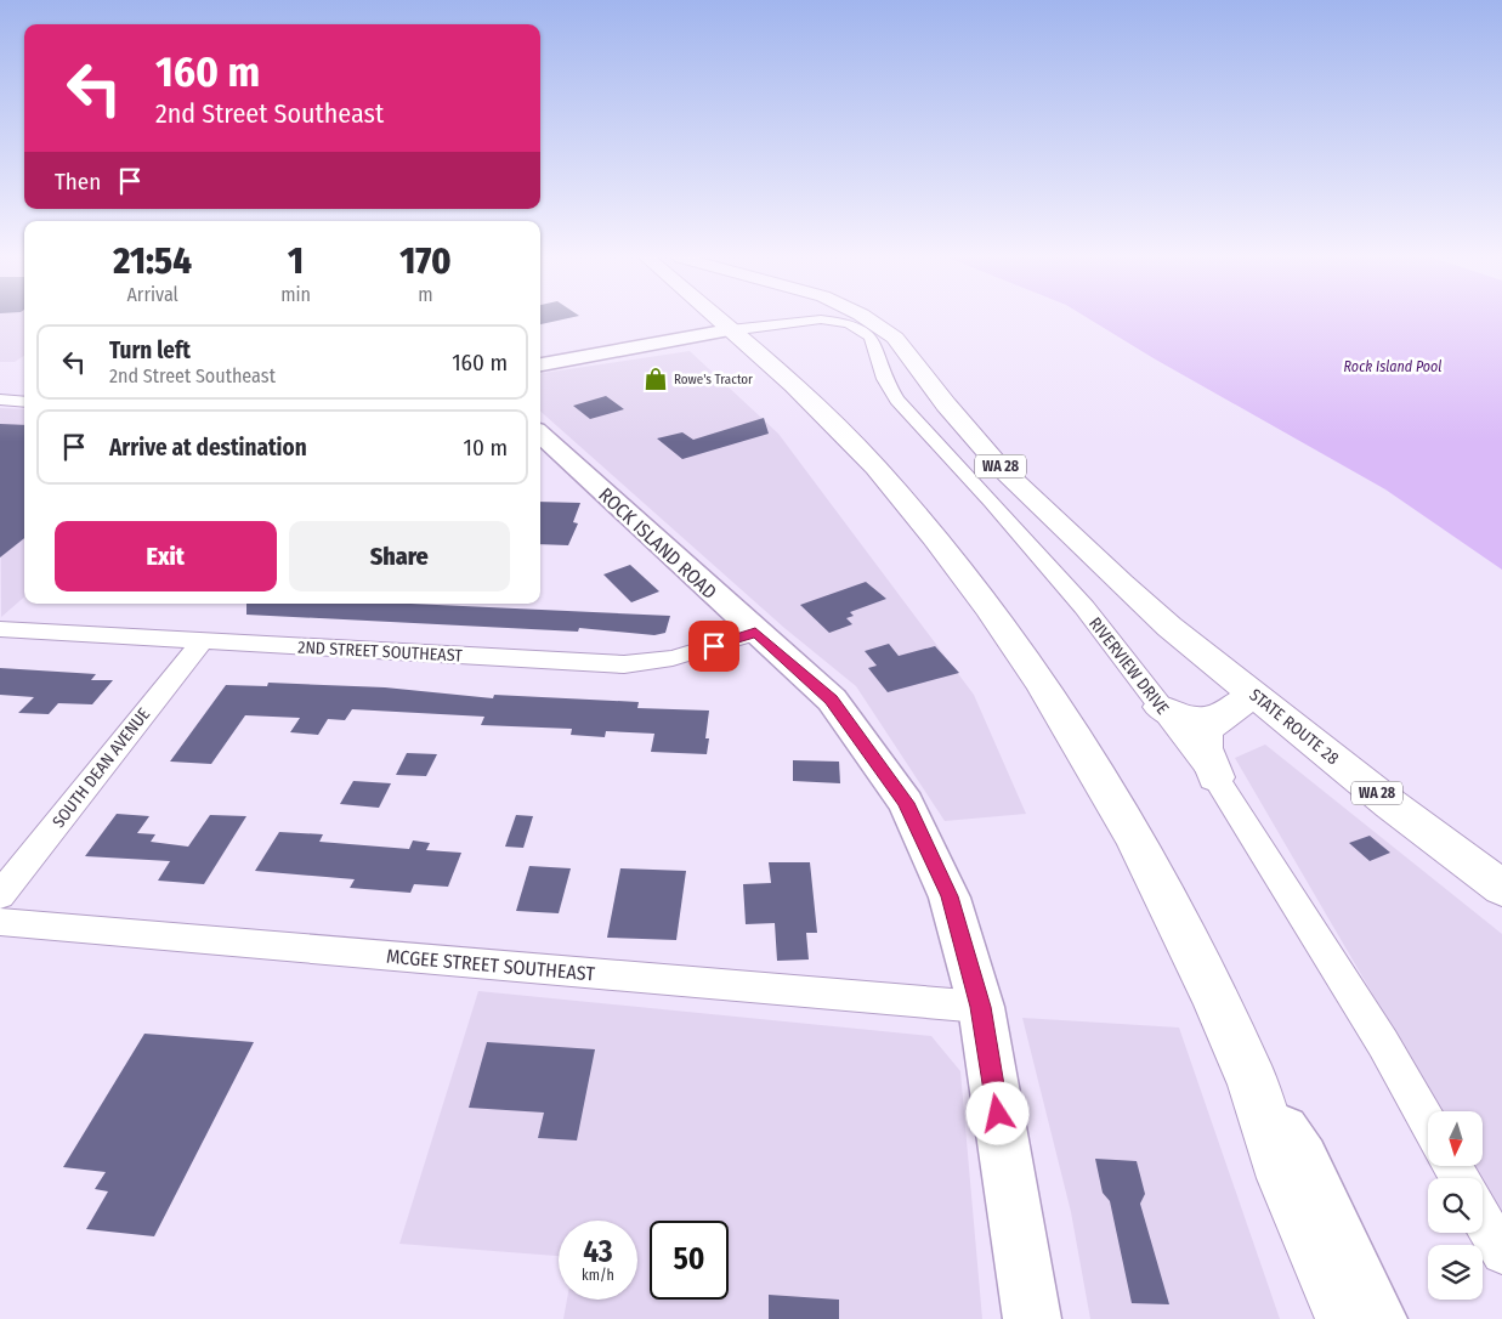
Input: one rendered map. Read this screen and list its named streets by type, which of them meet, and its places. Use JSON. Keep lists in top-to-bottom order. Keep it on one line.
{"streets":{"highway":["WA 28","STATE ROUTE 28"],"main road":["ROCK ISLAND ROAD"],"street":["2ND STREET SOUTHEAST","RIVERVIEW DRIVE","SOUTH DEAN AVENUE","MCGEE STREET SOUTHEAST"]},"crossings":[["WA 28","STATE ROUTE 28"],["ROCK ISLAND ROAD","2ND STREET SOUTHEAST"],["ROCK ISLAND ROAD","MCGEE STREET SOUTHEAST"],["2ND STREET SOUTHEAST","SOUTH DEAN AVENUE"]],"water":["Rock Island Pool"],"places":{"shop":["Rowe's Tractor"]},"north":"bottom","page":{"turn":["160 m","2nd Street Southeast"],"then":"Then","eta":["21:54","Arrival","1","min","170","m"],"list":[{"name":"Turn left","note":"2nd Street Southeast","value":"160 m"},{"name":"Arrive at destination","value":"10 m"}],"buttons":["Exit","Share"],"speed":"43 km/h","limit":"50"}}
